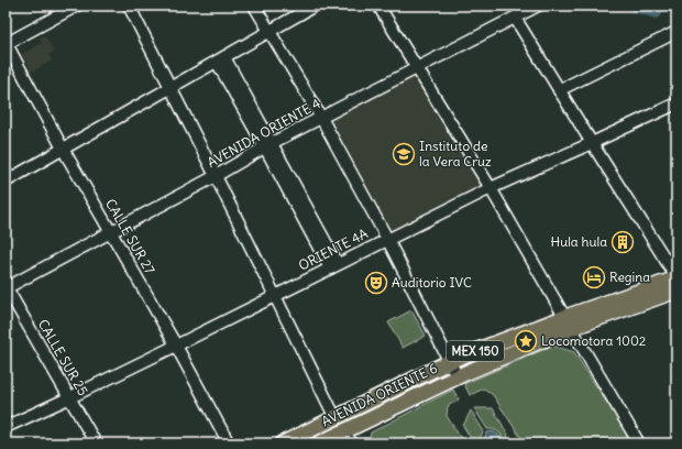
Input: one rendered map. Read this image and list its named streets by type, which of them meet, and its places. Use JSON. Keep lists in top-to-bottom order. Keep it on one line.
{"streets":{"main road":["MEX 150","AVENIDA ORIENTE 6"],"street":["AVENIDA ORIENTE 4","CALLE SUR 27","ORIENTE 4A","CALLE SUR 25"]},"crossings":[["AVENIDA ORIENTE 4","CALLE SUR 27"],["AVENIDA ORIENTE 4","CALLE SUR 25"],["CALLE SUR 27","ORIENTE 4A"],["ORIENTE 4A","CALLE SUR 25"]],"places":{"school or university":["Instituto de la Vera Cruz"],"building":["Hula hula"],"hotel":["Regina"],"theatre":["Auditorio IVC"],"place":["Locomotora 1002"]}}
